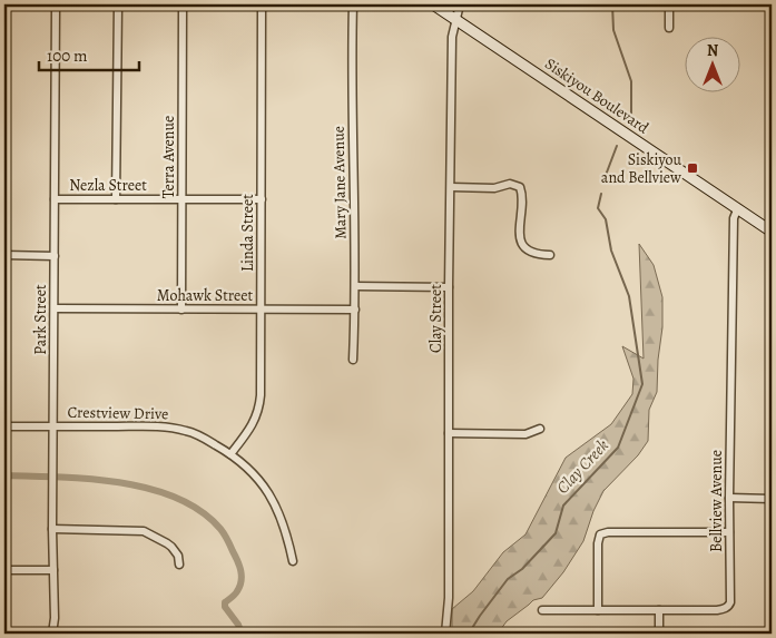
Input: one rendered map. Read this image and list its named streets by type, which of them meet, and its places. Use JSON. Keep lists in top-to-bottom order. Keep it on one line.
{"streets":{"main road":["Siskiyou Boulevard"],"street":["Terra Avenue","Mary Jane Avenue","Nezla Street","Linda Street","Mohawk Street","Clay Street","Park Street","Crestview Drive","Bellview Avenue"]},"crossings":[["Siskiyou Boulevard","Clay Street"],["Siskiyou Boulevard","Bellview Avenue"],["Terra Avenue","Nezla Street"],["Terra Avenue","Mohawk Street"],["Mary Jane Avenue","Mohawk Street"],["Nezla Street","Linda Street"],["Nezla Street","Park Street"],["Linda Street","Mohawk Street"],["Linda Street","Crestview Drive"],["Mohawk Street","Park Street"],["Park Street","Crestview Drive"]],"water":["Clay Creek"],"places":{"transit":["Siskiyou and Bellview"]},"scale_bar":"100 m","north":"top"}
